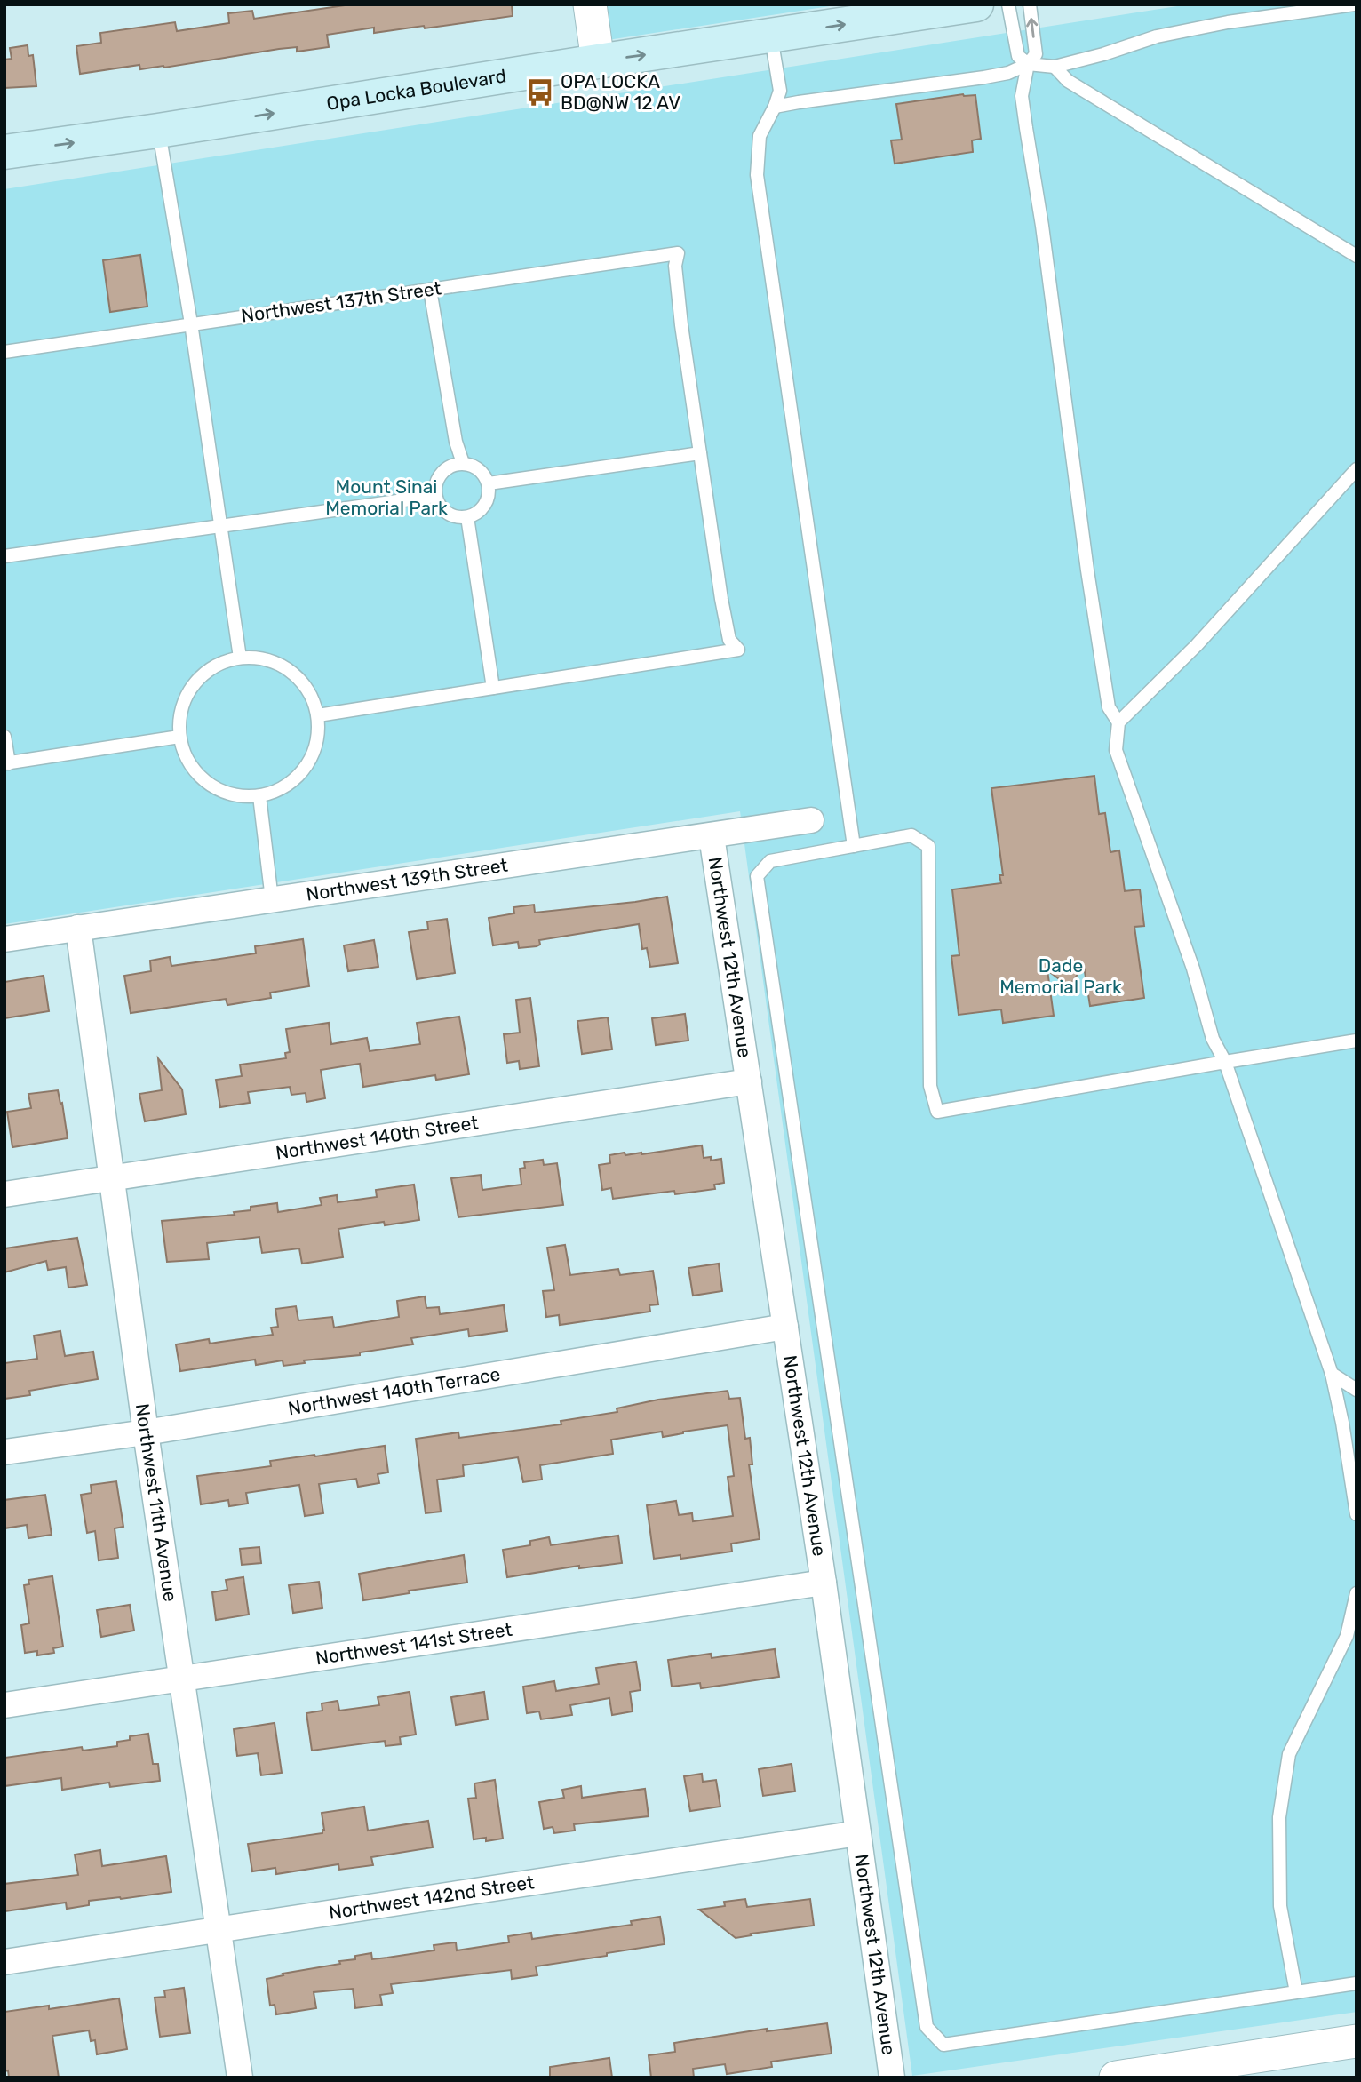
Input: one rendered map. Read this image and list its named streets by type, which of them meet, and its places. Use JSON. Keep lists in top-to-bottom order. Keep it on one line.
{"streets":{"main road":["Opa Locka Boulevard"],"street":["Northwest 139th Street","Northwest 12th Avenue","Northwest 140th Street","Northwest 140th Terrace","Northwest 11th Avenue","Northwest 141st Street","Northwest 142nd Street"],"lane":["Northwest 137th Street"]},"crossings":[["Northwest 139th Street","Northwest 12th Avenue"],["Northwest 139th Street","Northwest 11th Avenue"],["Northwest 12th Avenue","Northwest 140th Street"],["Northwest 12th Avenue","Northwest 140th Terrace"],["Northwest 12th Avenue","Northwest 141st Street"],["Northwest 12th Avenue","Northwest 142nd Street"],["Northwest 140th Street","Northwest 11th Avenue"],["Northwest 140th Terrace","Northwest 11th Avenue"],["Northwest 11th Avenue","Northwest 141st Street"],["Northwest 11th Avenue","Northwest 142nd Street"]],"one_way":["Opa Locka Boulevard"],"parks":["Mount Sinai Memorial Park","Dade Memorial Park"],"places":{"bus stop":["OPA LOCKA BD@NW 12 AV"]}}
